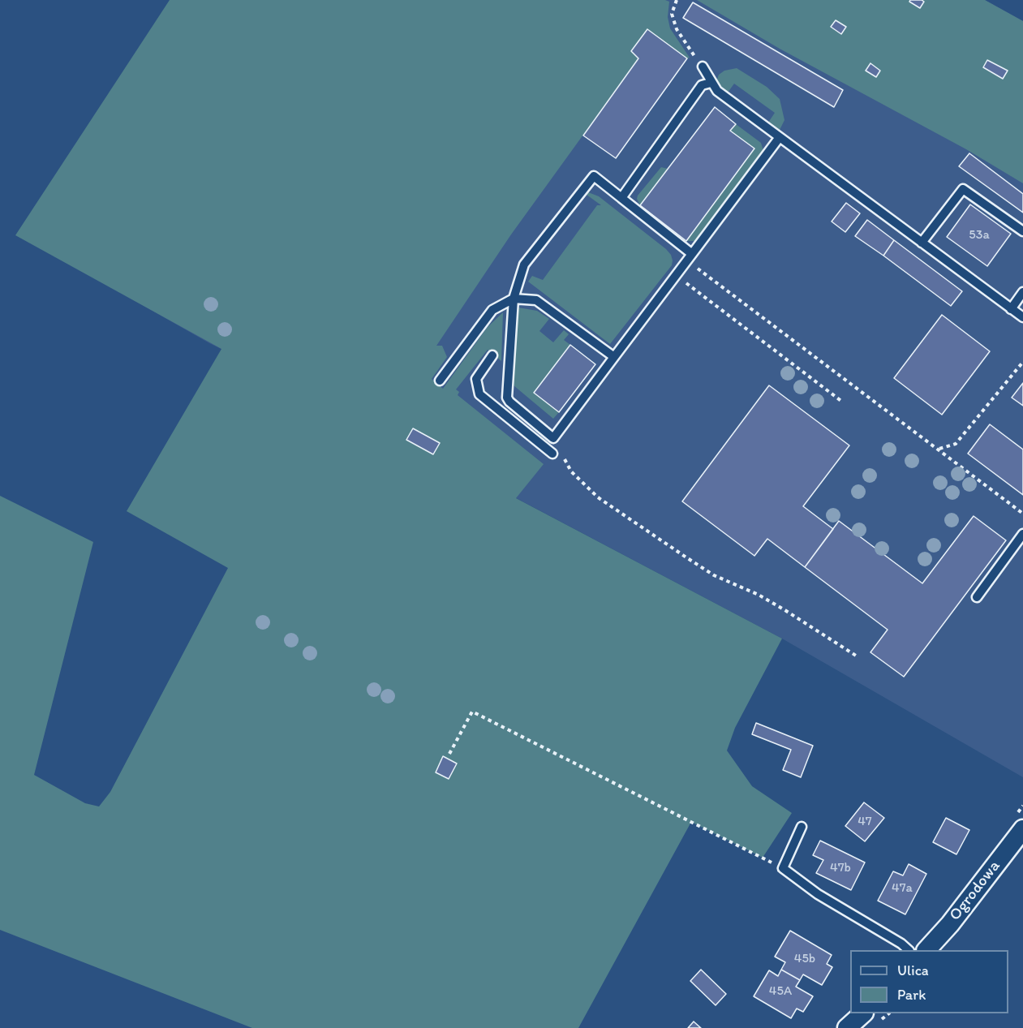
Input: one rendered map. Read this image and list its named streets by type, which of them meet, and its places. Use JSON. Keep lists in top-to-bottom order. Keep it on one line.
{"streets":{"street":["Ogrodowa"]},"house_numbers":["53a","47","47b","47a","45b","45A"],"legend":["Ulica","Park"]}
